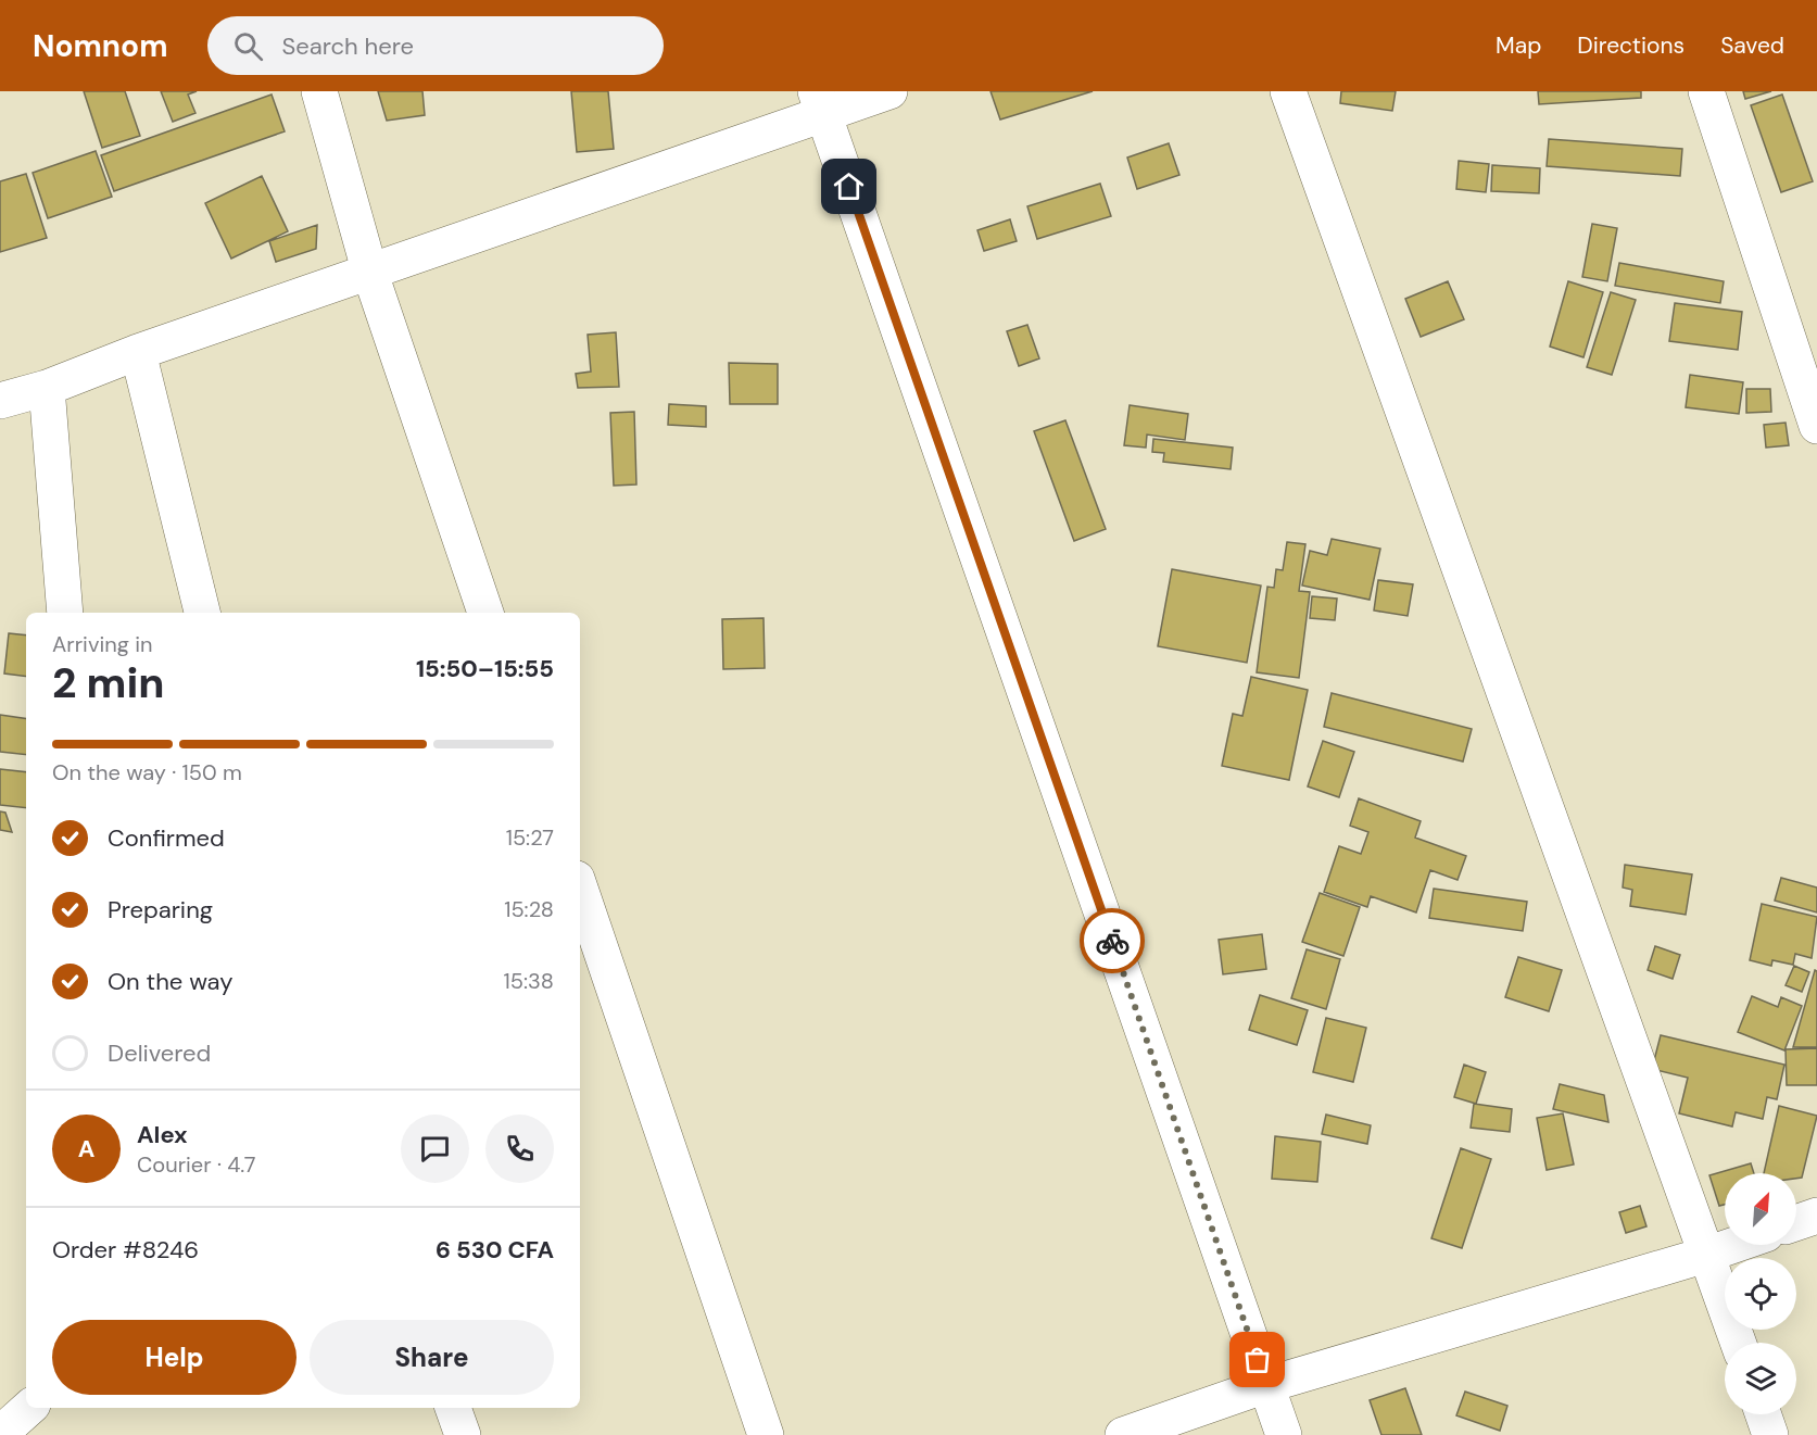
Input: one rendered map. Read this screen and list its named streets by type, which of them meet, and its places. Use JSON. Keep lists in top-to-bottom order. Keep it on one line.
{"north":"top right","page":{"header":"Nomnom","search":"Search here","nav":["Map","Directions","Saved"],"heading":["2 min","Arriving in","15:50–15:55"],"panel":["Alex","Courier · 4.7","Order #8246","6 530 CFA"],"bar":"On the way · 150 m","list":[["Confirmed","15:27"],["Preparing","15:28"],["On the way","15:38"],"Delivered"],"round":"A","buttons":["Help","Share"]}}
